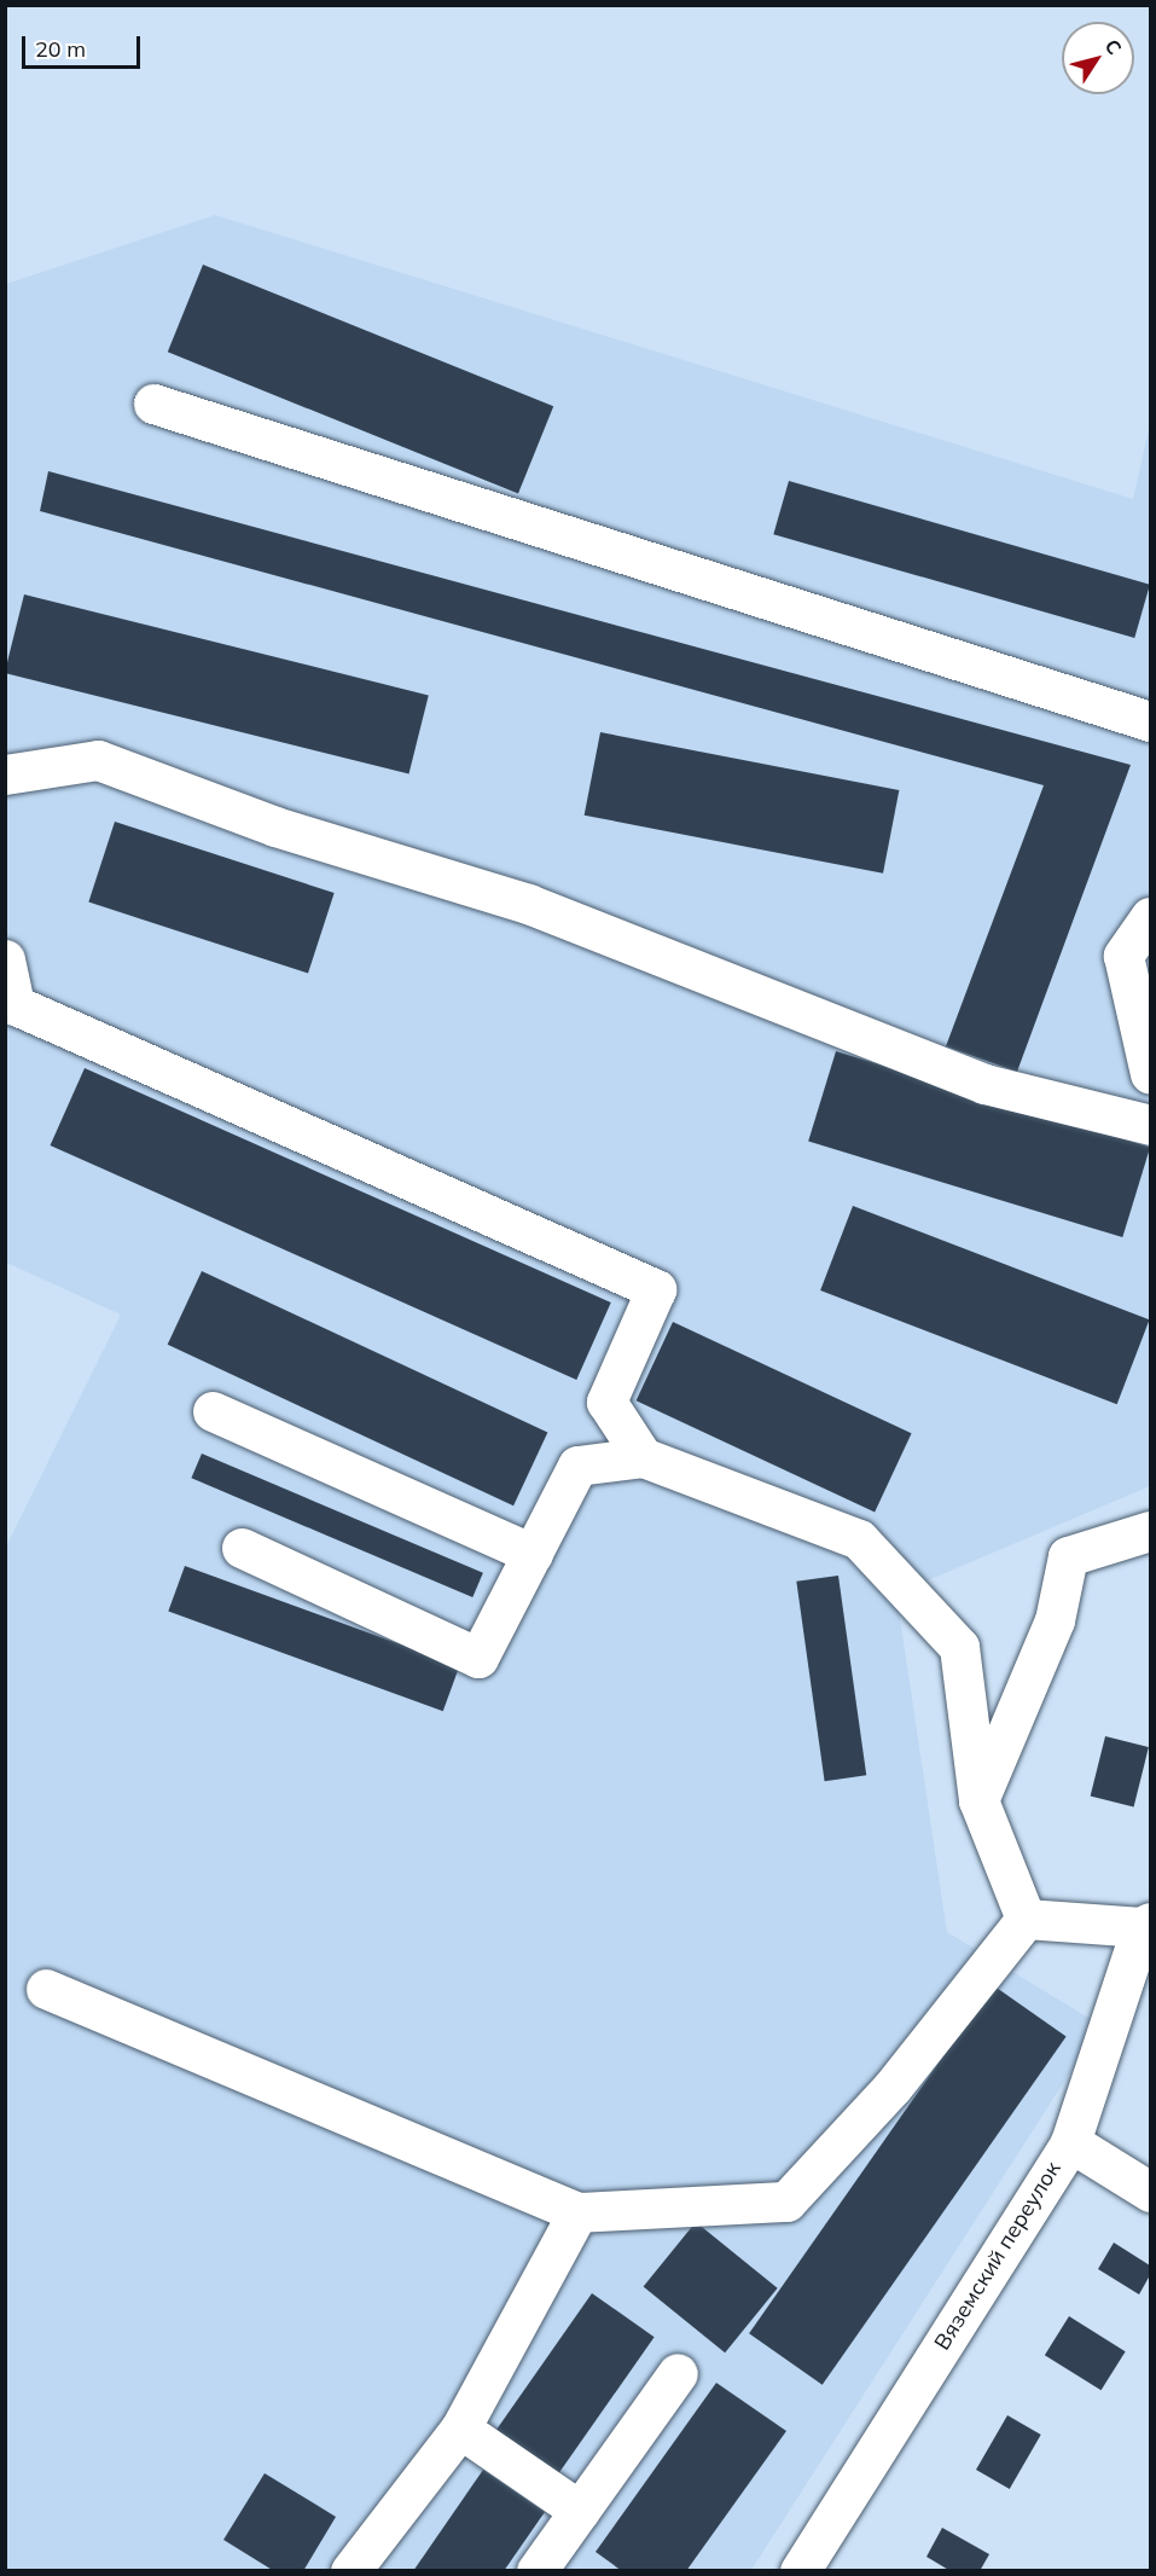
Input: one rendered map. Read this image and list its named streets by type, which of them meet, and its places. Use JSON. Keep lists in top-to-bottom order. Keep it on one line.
{"streets":{"street":["Вяземский переулок"]},"scale_bar":"20 m","north":"top right"}
